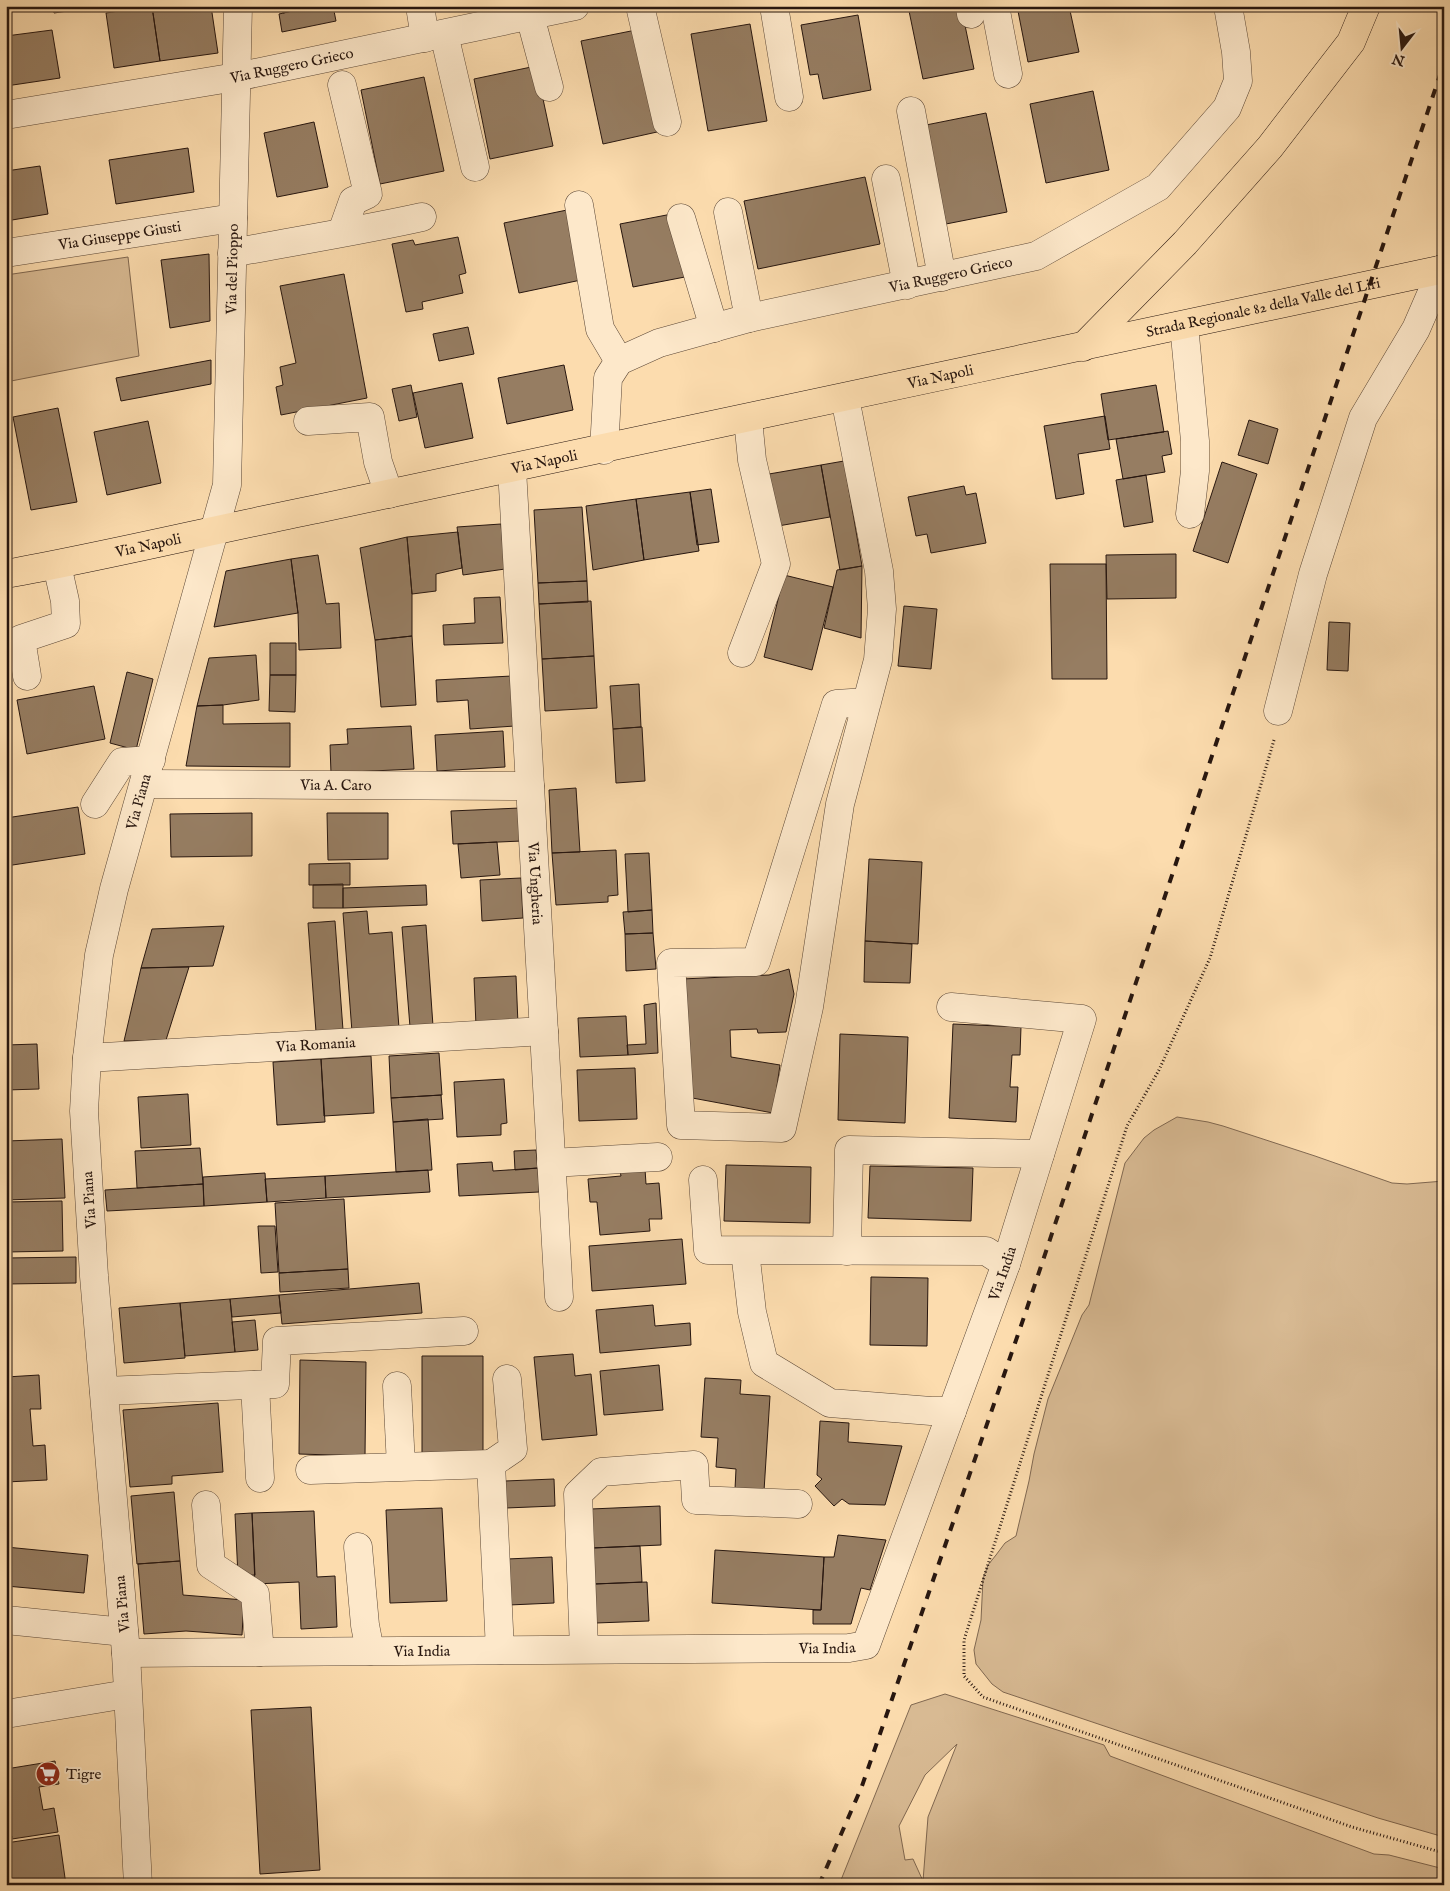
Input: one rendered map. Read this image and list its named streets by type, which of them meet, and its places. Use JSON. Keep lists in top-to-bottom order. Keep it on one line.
{"streets":{"main road":["Strada Regionale 82 della Valle del Liri","Via Napoli"],"street":["Via Ruggero Grieco","Via Giuseppe Giusti","Via del Pioppo","Via A. Caro","Via Piana","Via Ungheria","Via Romania","Via India"]},"crossings":[["Via Ruggero Grieco","Via del Pioppo"],["Via Giuseppe Giusti","Via del Pioppo"],["Via del Pioppo","Via Napoli"],["Via del Pioppo","Via Piana"],["Strada Regionale 82 della Valle del Liri","Via Napoli"],["Via Napoli","Via Piana"],["Via Napoli","Via Ungheria"],["Via A. Caro","Via Piana"],["Via A. Caro","Via Ungheria"],["Via Piana","Via Romania"],["Via Piana","Via India"],["Via Ungheria","Via Romania"]],"places":{"supermarket":["Tigre"]},"north":"bottom"}
